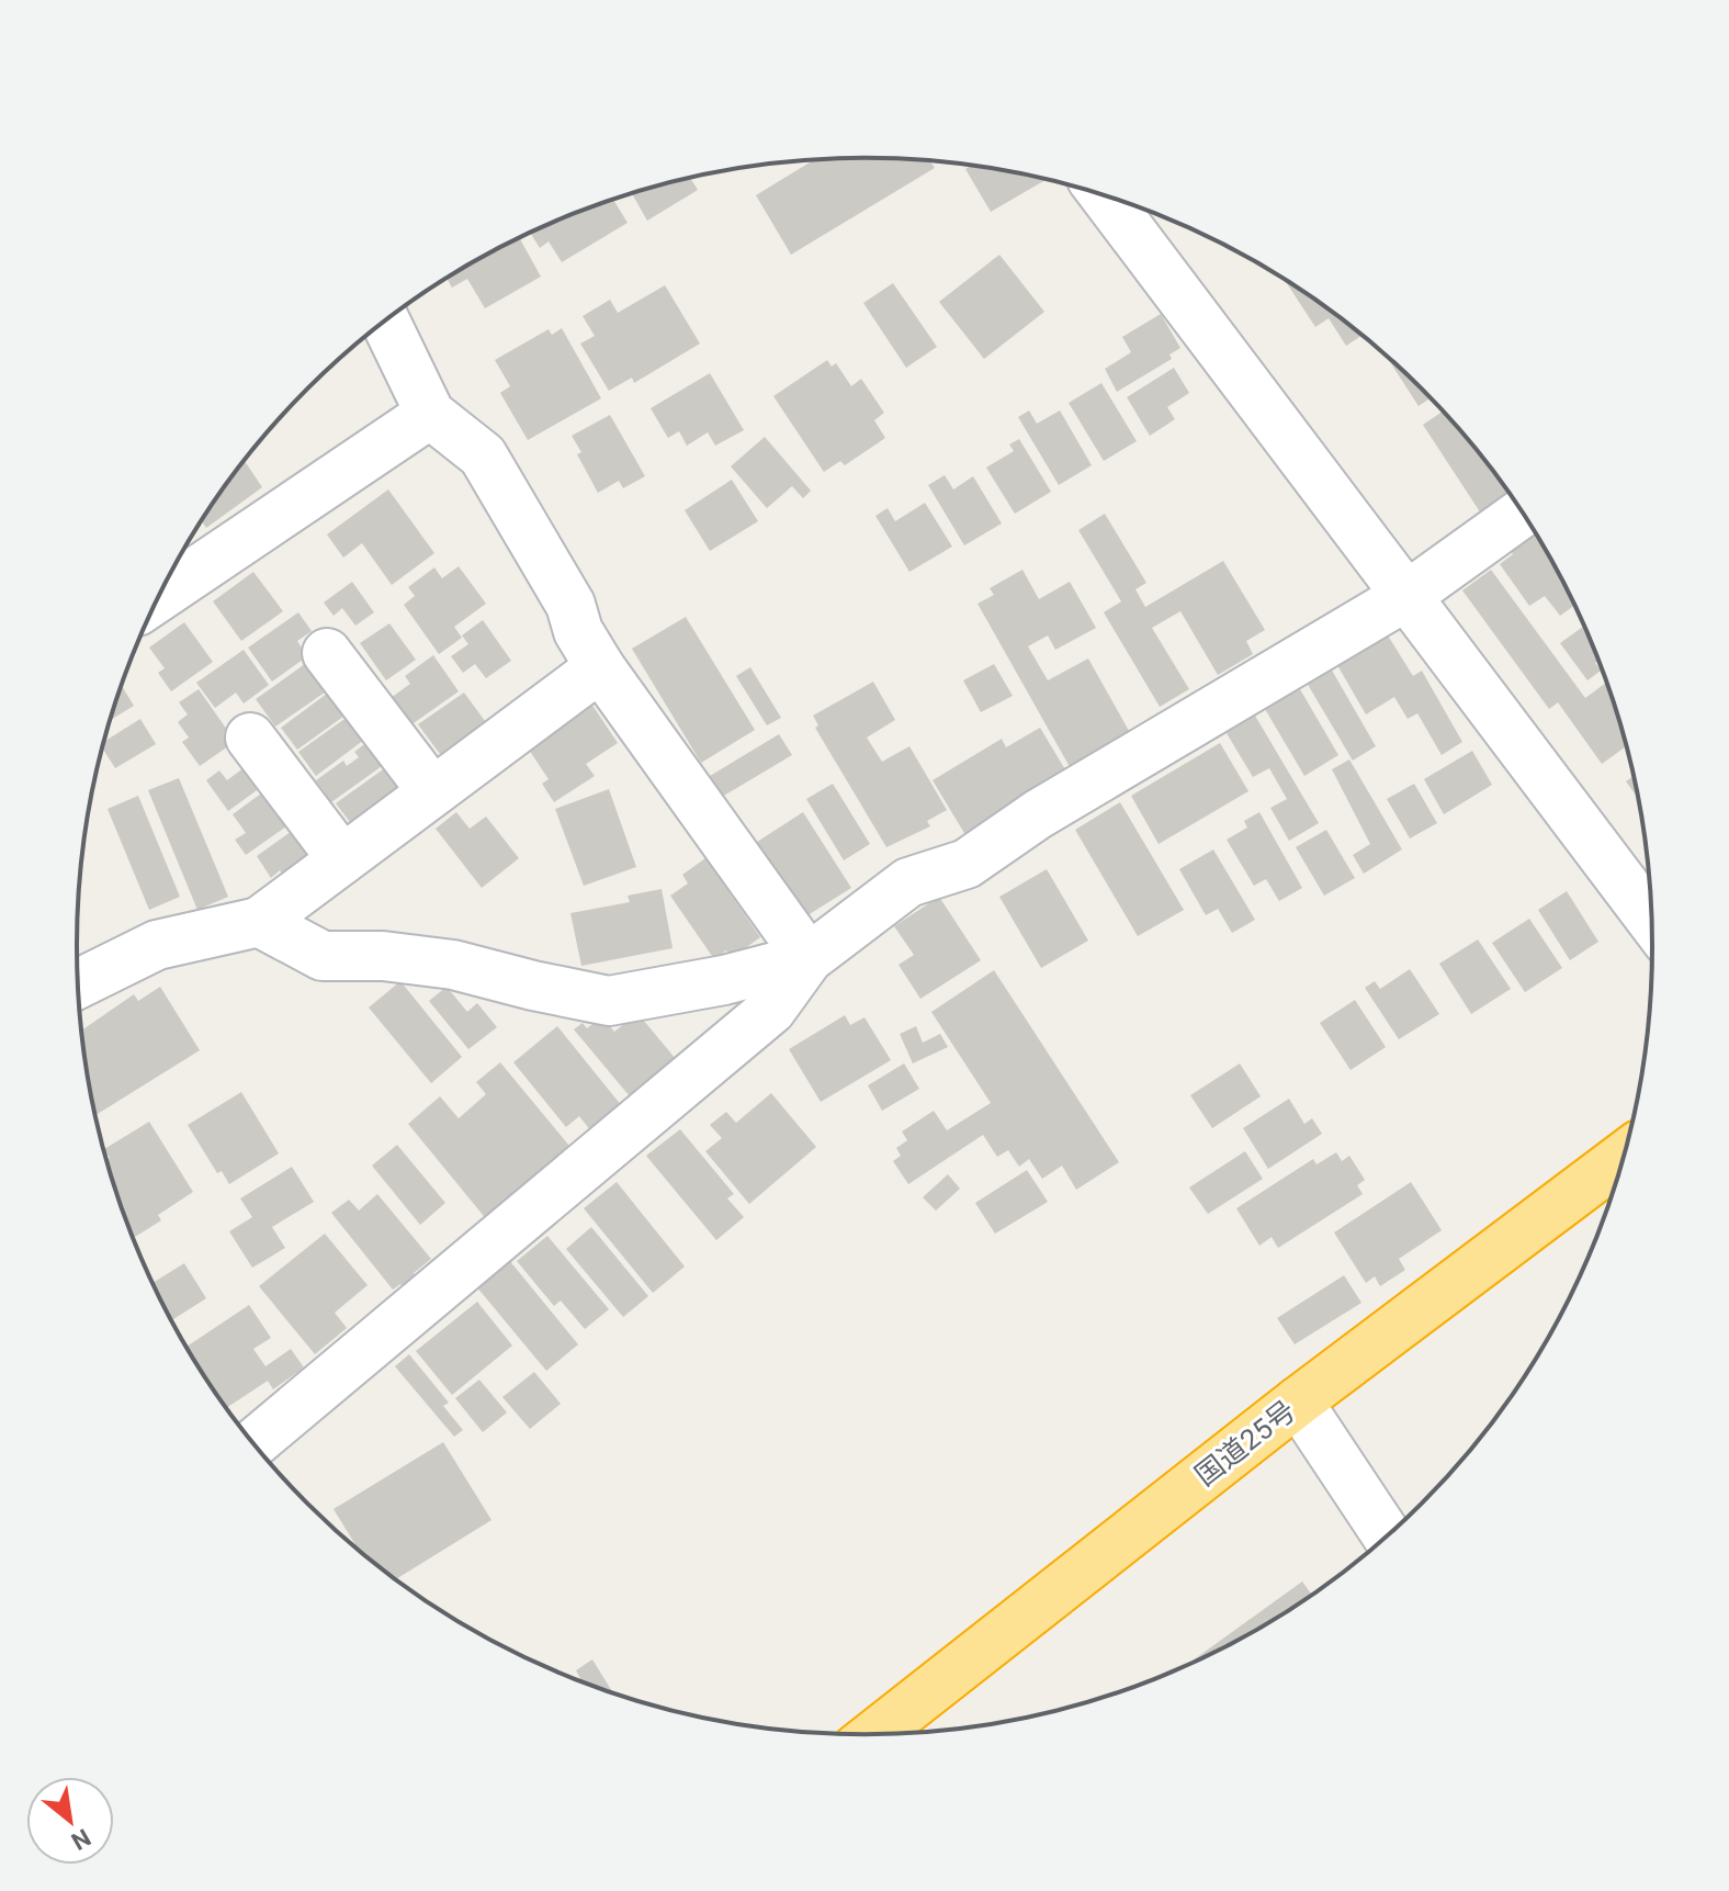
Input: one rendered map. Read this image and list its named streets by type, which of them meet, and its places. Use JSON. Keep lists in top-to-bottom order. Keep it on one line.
{"streets":{"highway":["国道25号"]},"north":"bottom right"}
